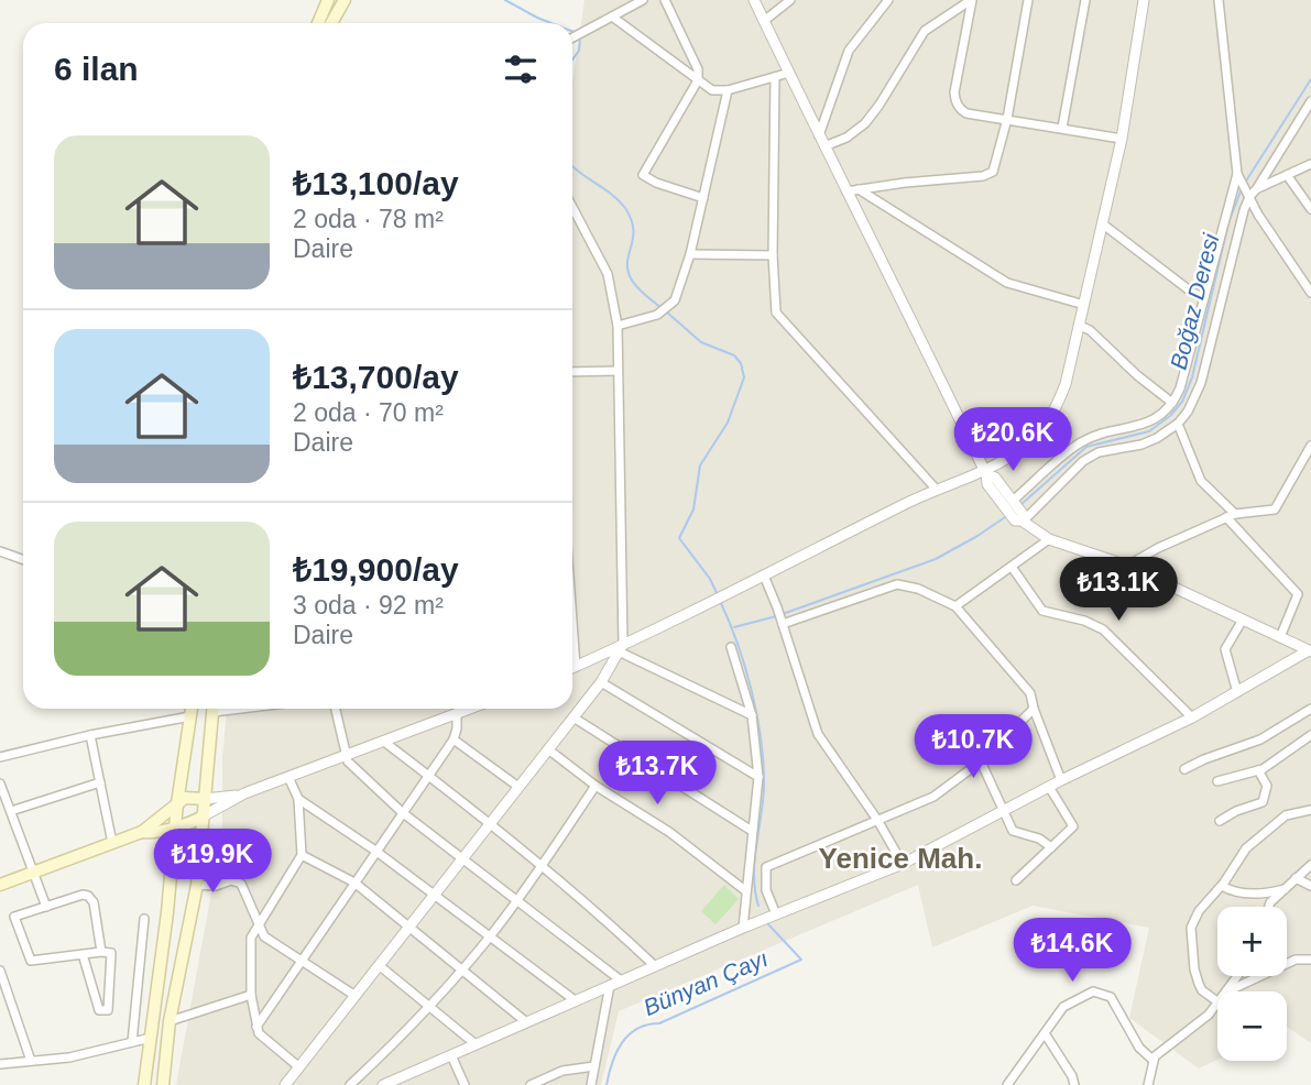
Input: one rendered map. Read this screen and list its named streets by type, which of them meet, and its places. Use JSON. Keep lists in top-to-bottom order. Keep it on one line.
{"districts":["Yenice Mah."],"water":["Boğaz Deresi","Bünyan Çayı"],"page":{"heading":"6 ilan","list":[{"name":"₺13,100/ay","note":"2 oda · 78 m² · Daire"},{"name":"₺13,700/ay","note":"2 oda · 70 m² · Daire"},{"name":"₺19,900/ay","note":"3 oda · 92 m² · Daire"}],"price":["₺20.6K","₺13.1K","₺10.7K","₺13.7K","₺19.9K","₺14.6K"],"map_buttons":["+","−"]}}
